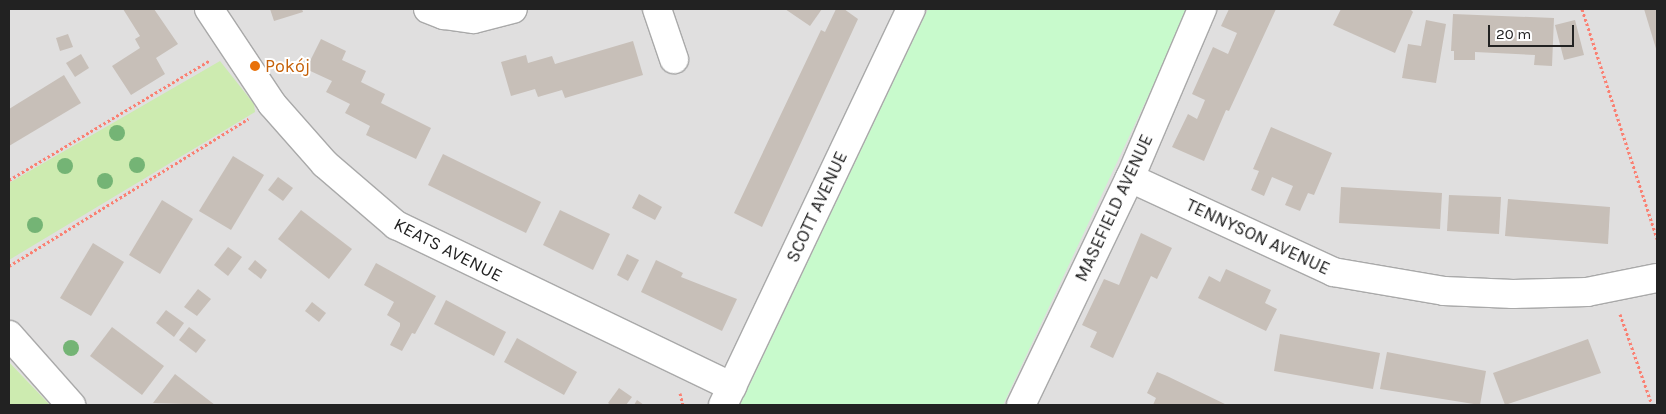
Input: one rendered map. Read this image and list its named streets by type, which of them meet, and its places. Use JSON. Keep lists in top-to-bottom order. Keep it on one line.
{"streets":{"street":["SCOTT AVENUE","MASEFIELD AVENUE","TENNYSON AVENUE","KEATS AVENUE"]},"crossings":[["SCOTT AVENUE","KEATS AVENUE"],["MASEFIELD AVENUE","TENNYSON AVENUE"]],"places":["Pokój"],"scale_bar":"20 m"}
